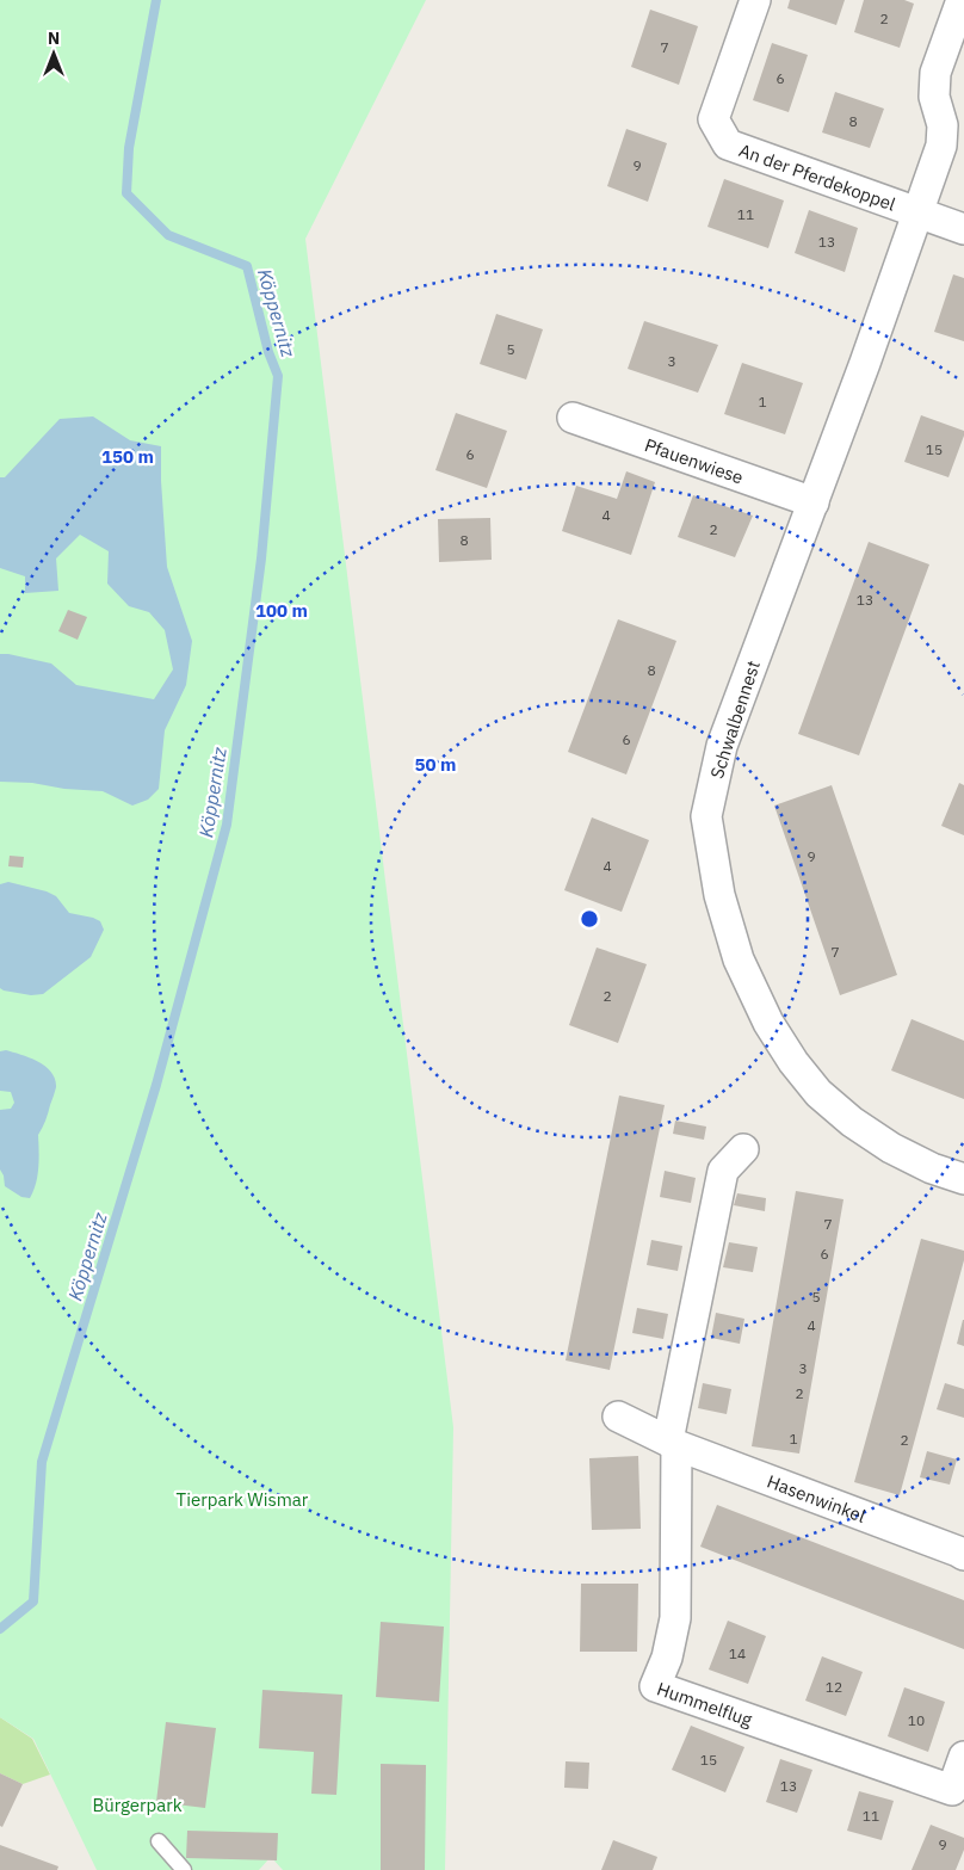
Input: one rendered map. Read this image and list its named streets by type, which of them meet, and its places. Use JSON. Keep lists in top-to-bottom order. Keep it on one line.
{"streets":{"street":["An der Pferdekoppel","Pfauenwiese","Schwalbennest","Hasenwinkel","Hummelflug"]},"crossings":[["An der Pferdekoppel","Schwalbennest"],["Pfauenwiese","Schwalbennest"],["Hasenwinkel","Hummelflug"]],"water":["Köppernitz"],"parks":["Tierpark Wismar","Bürgerpark"],"house_numbers":["2","7","6","8","9","11","13","5","3","1","15","6","4","2","8","13","8","6","9","4","7","2","7","6","5","4","3","2","1","2","14","12","10","15","13","11","9"],"north":"top","rings":["150 m","100 m","50 m"]}
